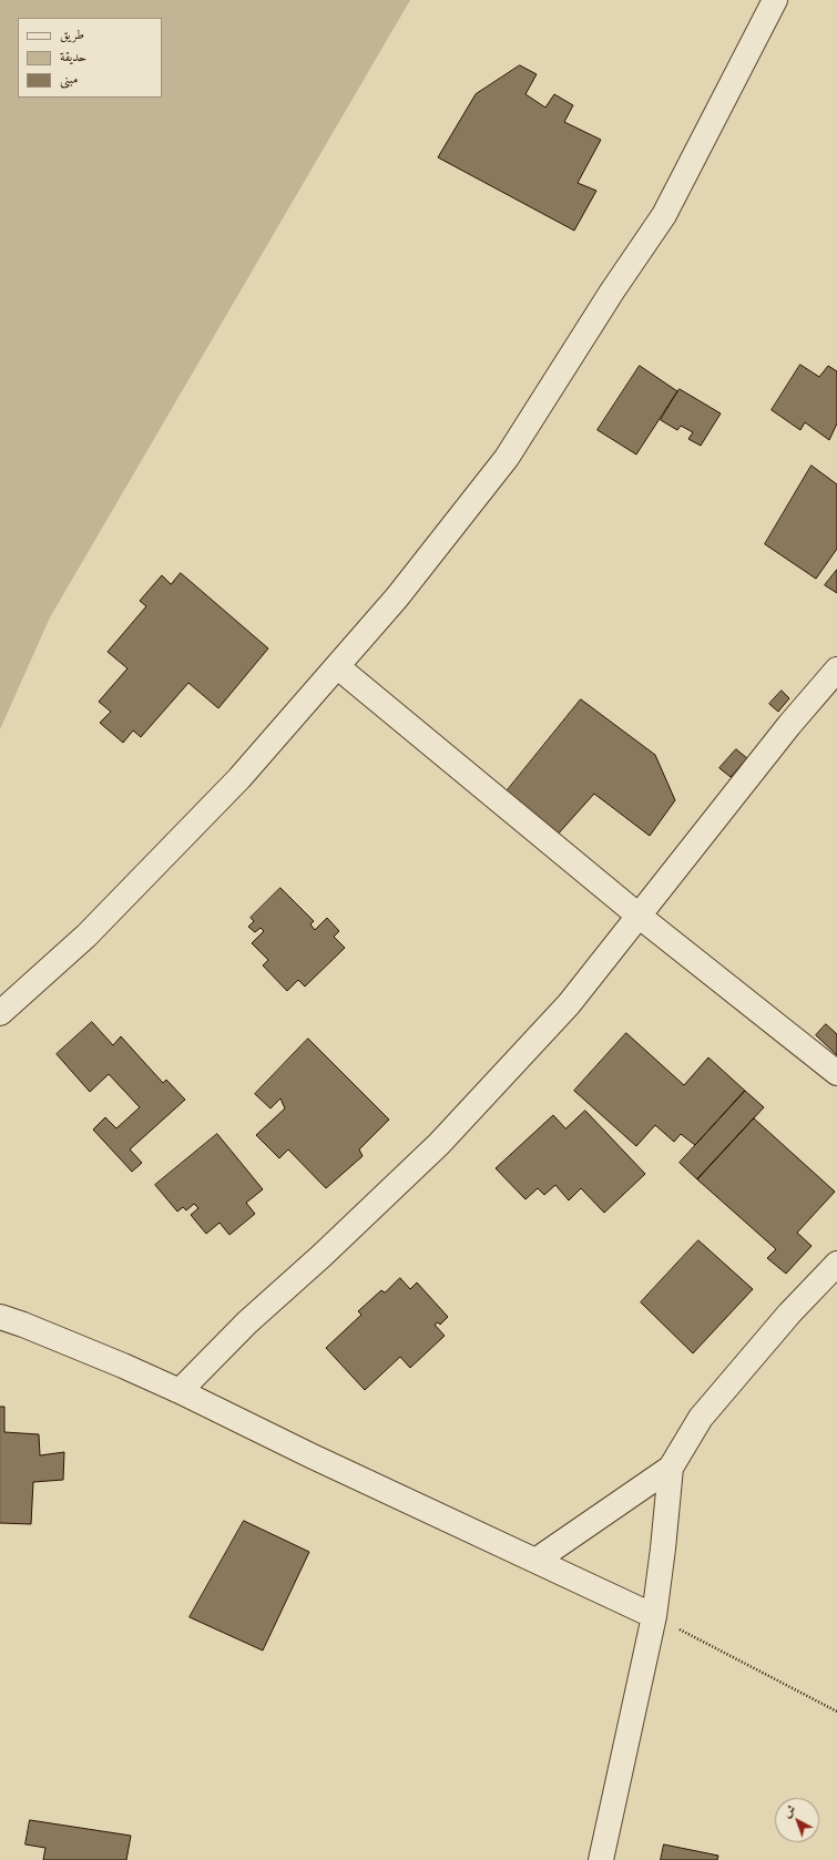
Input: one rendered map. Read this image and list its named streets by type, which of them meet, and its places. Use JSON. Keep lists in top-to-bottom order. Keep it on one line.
{"legend":["طريق","حديقة","مبنى"],"north":"top left"}
